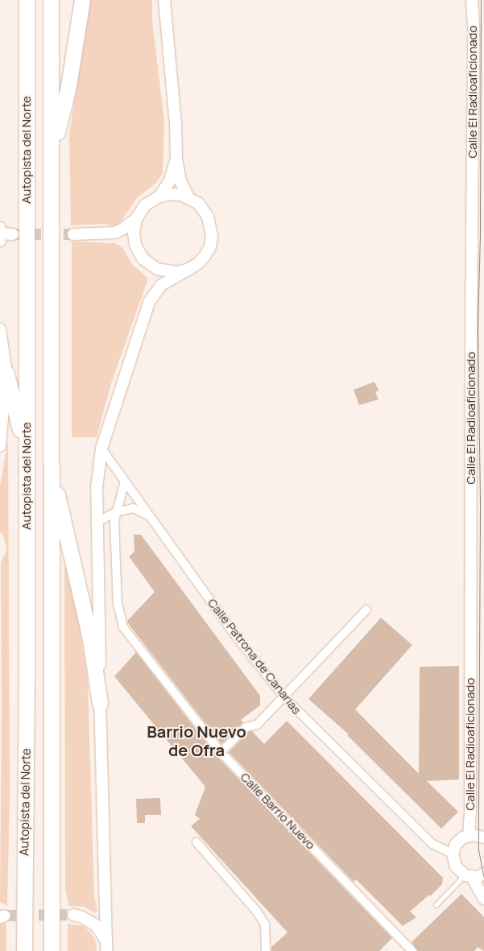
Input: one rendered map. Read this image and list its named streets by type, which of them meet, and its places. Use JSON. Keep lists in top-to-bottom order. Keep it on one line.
{"streets":{"highway":["Autopista del Norte"],"street":["Calle El Radioaficionado","Calle Patrona de Canarias","Calle Barrio Nuevo"]},"crossings":[["Calle Patrona de Canarias","Calle Barrio Nuevo"]],"districts":["Barrio Nuevo de Ofra"]}
